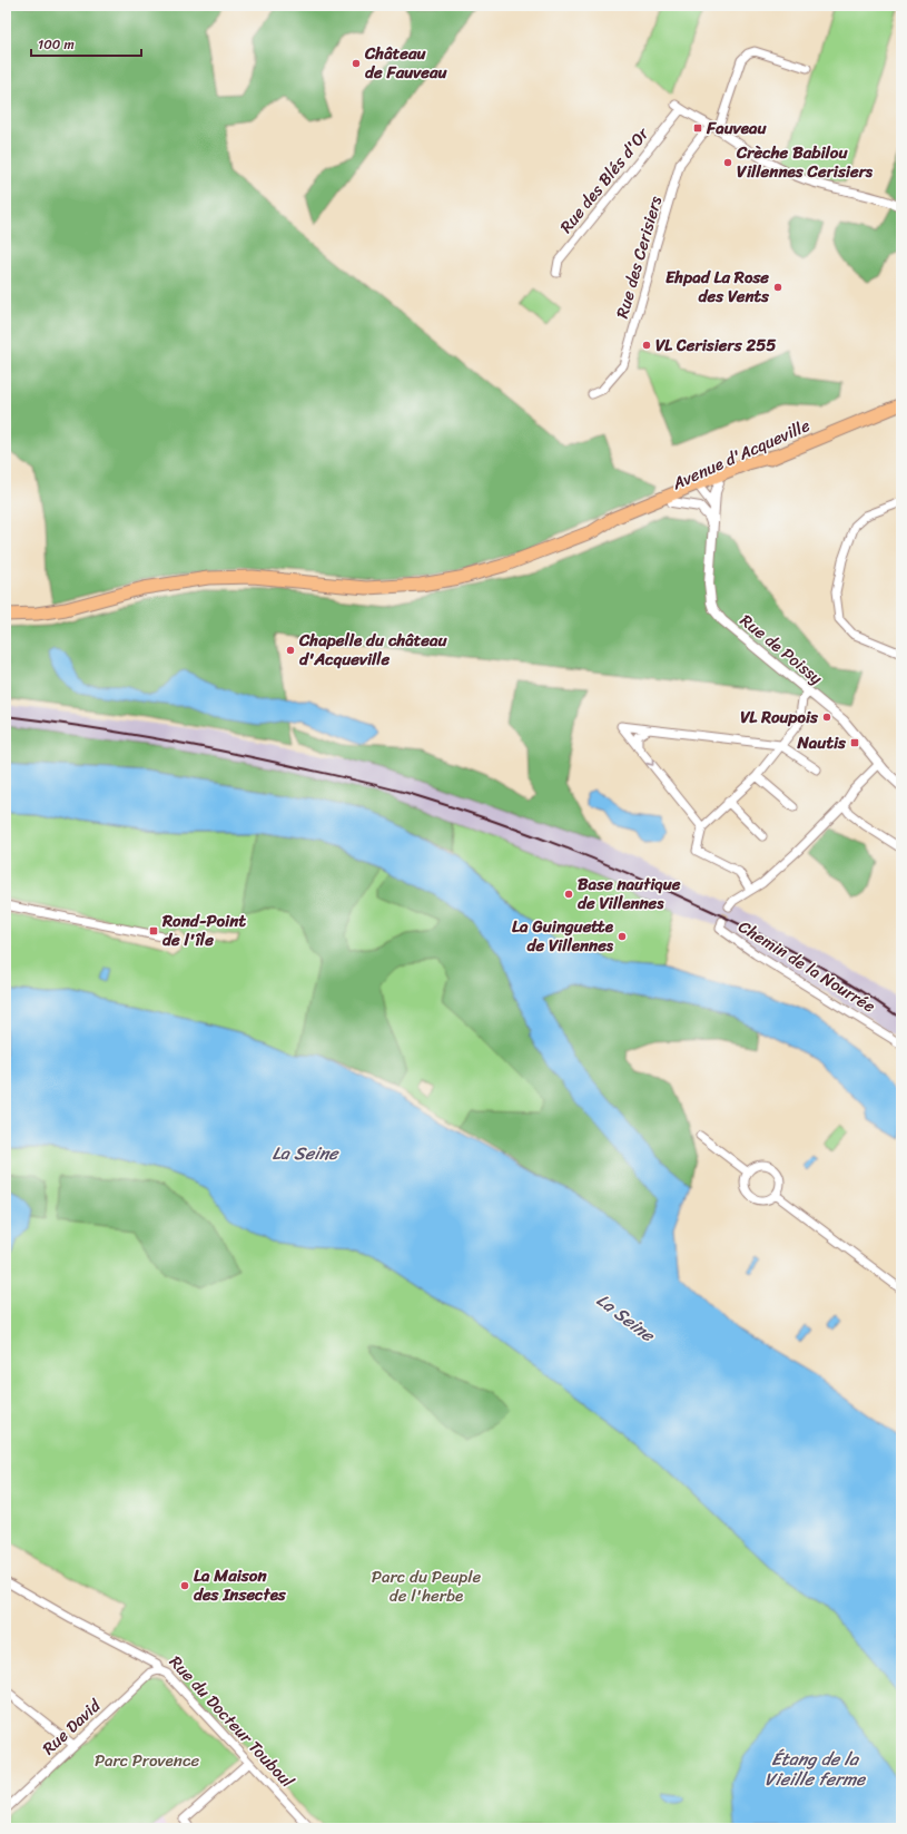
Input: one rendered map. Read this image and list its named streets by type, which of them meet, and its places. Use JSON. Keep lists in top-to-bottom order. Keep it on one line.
{"streets":{"main road":["Avenue d'Acqueville"],"street":["Rue des Blés d'Or","Rue des Cerisiers","Rue de Poissy","Chemin de la Nourrée","Rue du Docteur Touboul","Rue David"]},"crossings":[["Rue des Blés d'Or","Rue des Cerisiers"],["Avenue d'Acqueville","Rue de Poissy"],["Rue du Docteur Touboul","Rue David"]],"water":["La Seine","Étang de la Vieille ferme"],"parks":["Parc du Peuple de l'herbe","Parc Provence"],"places":{"other":["Château de Fauveau","Crèche Babilou Villennes Cerisiers","Ehpad La Rose des Vents","VL Cerisiers 255","Chapelle du château d'Acqueville","VL Roupois","Base nautique de Villennes","La Guinguette de Villennes","La Maison des Insectes"],"transit":["Fauveau","Nautis","Rond-Point de l'île"]},"scale_bar":"100 m"}
